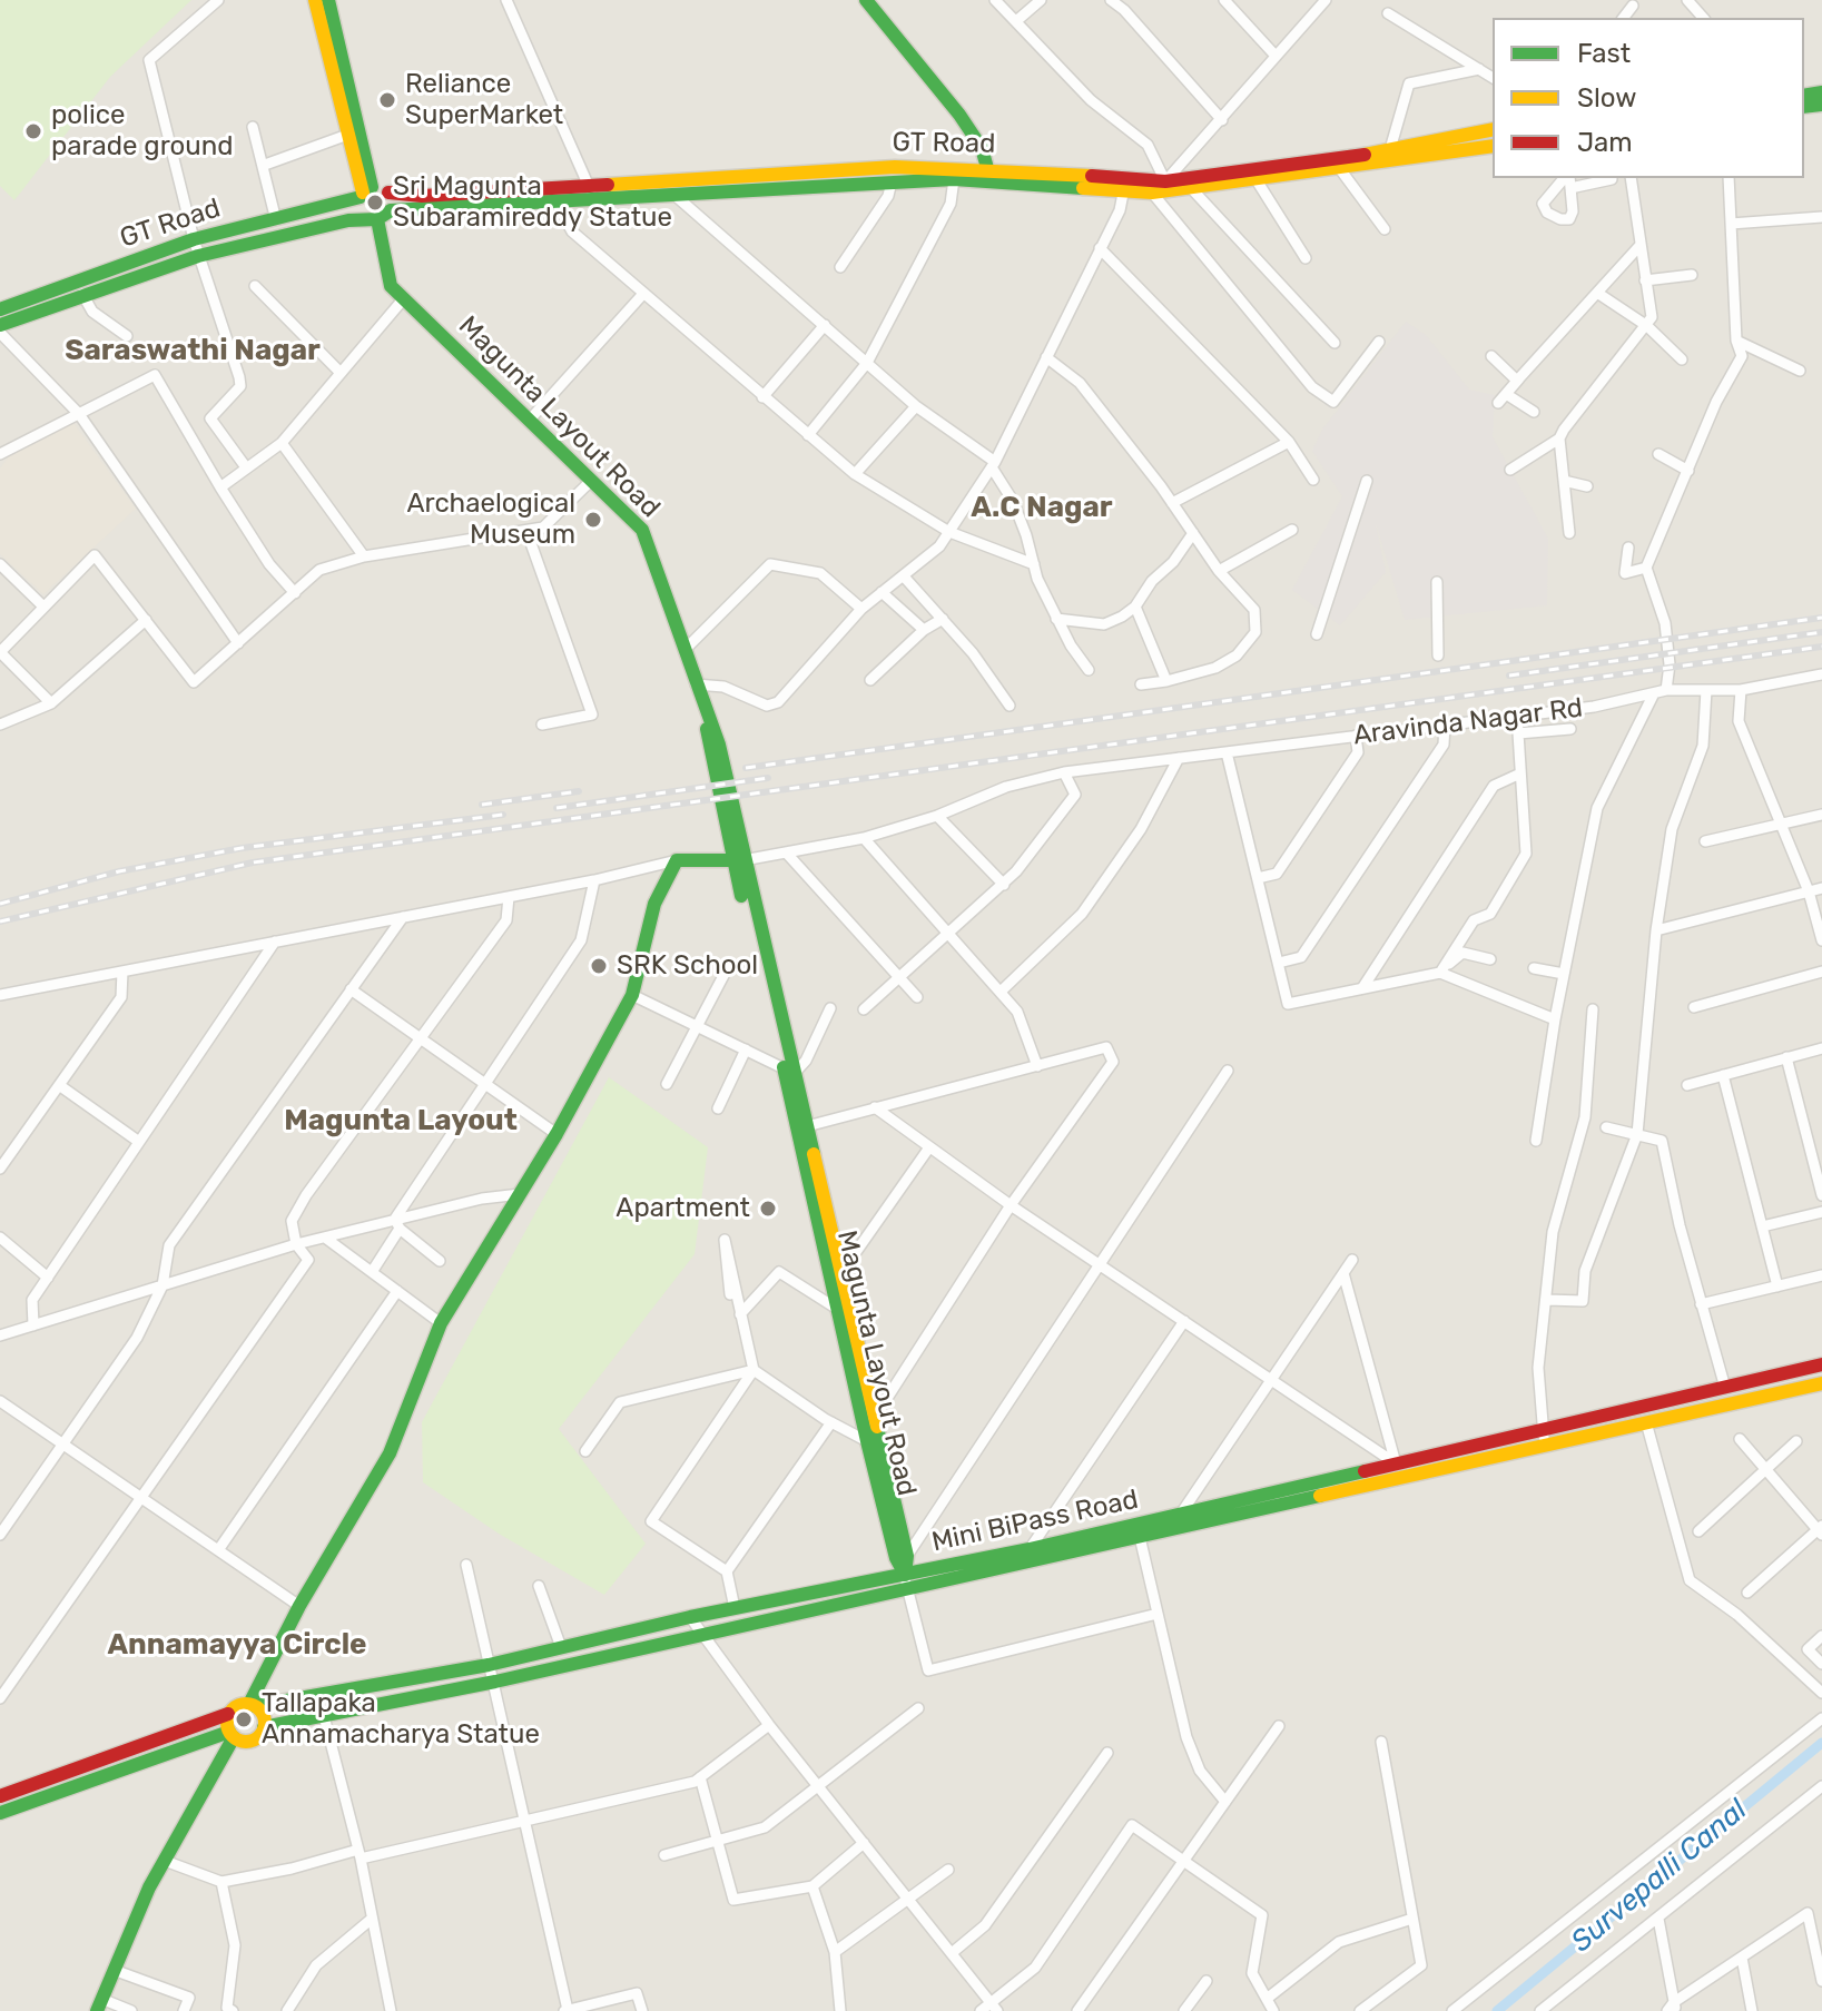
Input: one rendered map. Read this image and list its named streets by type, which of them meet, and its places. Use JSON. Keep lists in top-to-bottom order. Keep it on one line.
{"streets":{"main road":["GT Road","Magunta Layout Road","Mini BiPass Road"],"street":["Aravinda Nagar Rd"]},"crossings":[["GT Road","Magunta Layout Road"],["Magunta Layout Road","Aravinda Nagar Rd"],["Magunta Layout Road","Mini BiPass Road"]],"districts":["Saraswathi Nagar","A.C Nagar","Magunta Layout","Annamayya Circle"],"water":["Survepalli Canal"],"places":["Reliance SuperMarket","police parade ground","Sri Magunta Subaramireddy Statue","Archaelogical Museum","SRK School","Apartment","Tallapaka Annamacharya Statue"],"legend":["Fast","Slow","Jam"]}
